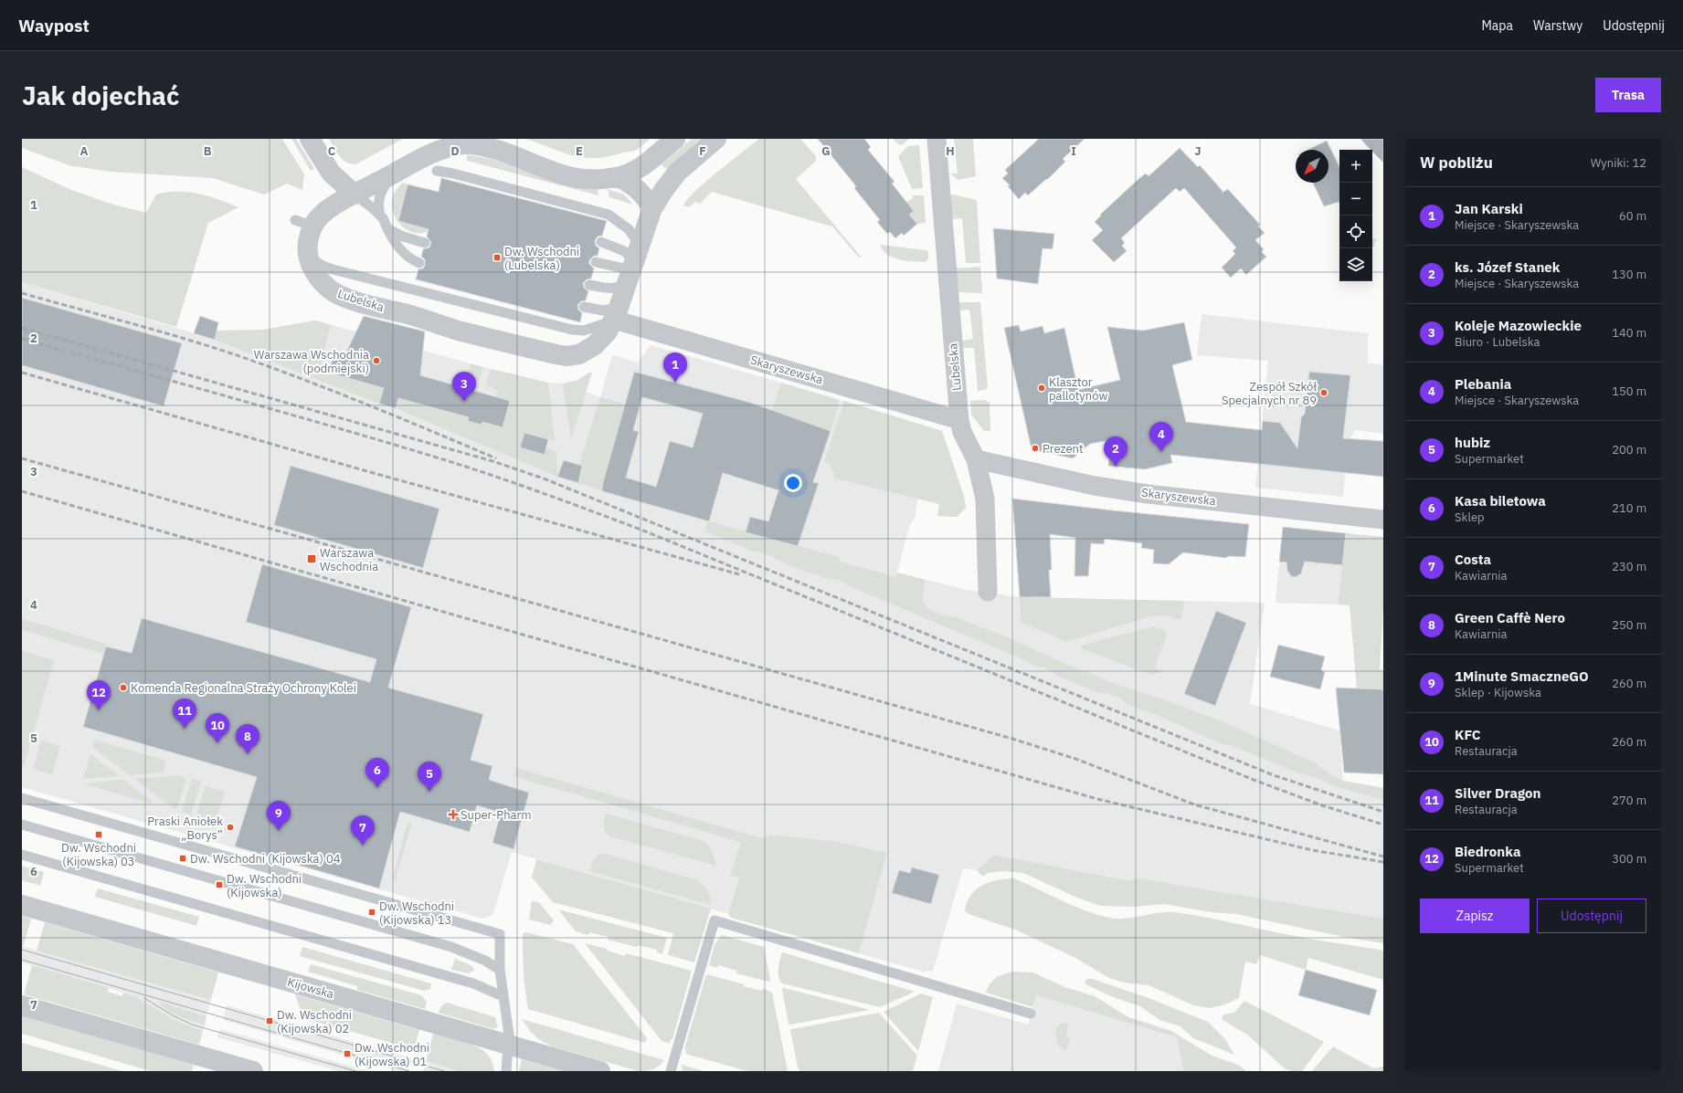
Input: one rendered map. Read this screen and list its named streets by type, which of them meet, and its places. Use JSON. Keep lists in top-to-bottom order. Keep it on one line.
{"streets":{"street":["Lubelska","Skaryszewska","Kijowska"]},"crossings":[["Lubelska","Skaryszewska"]],"places":{"transit":["Dw. Wschodni (Lubelska)","Warszawa Wschodnia","Dw. Wschodni (Kijowska) 03","Dw. Wschodni (Kijowska) 04","Dw. Wschodni (Kijowska)","Dw. Wschodni (Kijowska) 13","Dw. Wschodni (Kijowska) 02","Dw. Wschodni (Kijowska) 01"],"other":["Warszawa Wschodnia (podmiejski)","Klasztor pallotynów","Zespół Szkół Specjalnych nr 89","Prezent","Komenda Regionalna Straży Ochrony Kolei","Praski Aniołek „Borys”"],"health":["Super-Pharm"]},"north":"bottom left","page":{"header":"Waypost","nav":["Mapa","Warstwy","Udostępnij"],"buttons":["Trasa",["Zapisz","Udostępnij"]],"title":"Jak dojechać","heading":["W pobliżu","Wyniki: 12"],"map_buttons":["+","−"],"list":[{"mark":"1","name":"Jan Karski","note":"Miejsce · Skaryszewska","value":"60 m"},{"mark":"2","name":"ks. Józef Stanek","note":"Miejsce · Skaryszewska","value":"130 m"},{"mark":"3","name":"Koleje Mazowieckie","note":"Biuro · Lubelska","value":"140 m"},{"mark":"4","name":"Plebania","note":"Miejsce · Skaryszewska","value":"150 m"},{"mark":"5","name":"hubiz","note":"Supermarket","value":"200 m"},{"mark":"6","name":"Kasa biletowa","note":"Sklep","value":"210 m"},{"mark":"7","name":"Costa","note":"Kawiarnia","value":"230 m"},{"mark":"8","name":"Green Caffè Nero","note":"Kawiarnia","value":"250 m"},{"mark":"9","name":"1Minute SmaczneGO","note":"Sklep · Kijowska","value":"260 m"},{"mark":"10","name":"KFC","note":"Restauracja","value":"260 m"},{"mark":"11","name":"Silver Dragon","note":"Restauracja","value":"270 m"},{"mark":"12","name":"Biedronka","note":"Supermarket","value":"300 m"}],"pins":["1","3","4","2","12","11","10","8","6","5","9","7"]},"grid":{"columns":["A","B","C","D","E","F","G","H","I","J"],"rows":["1","2","3","4","5","6","7"]}}
